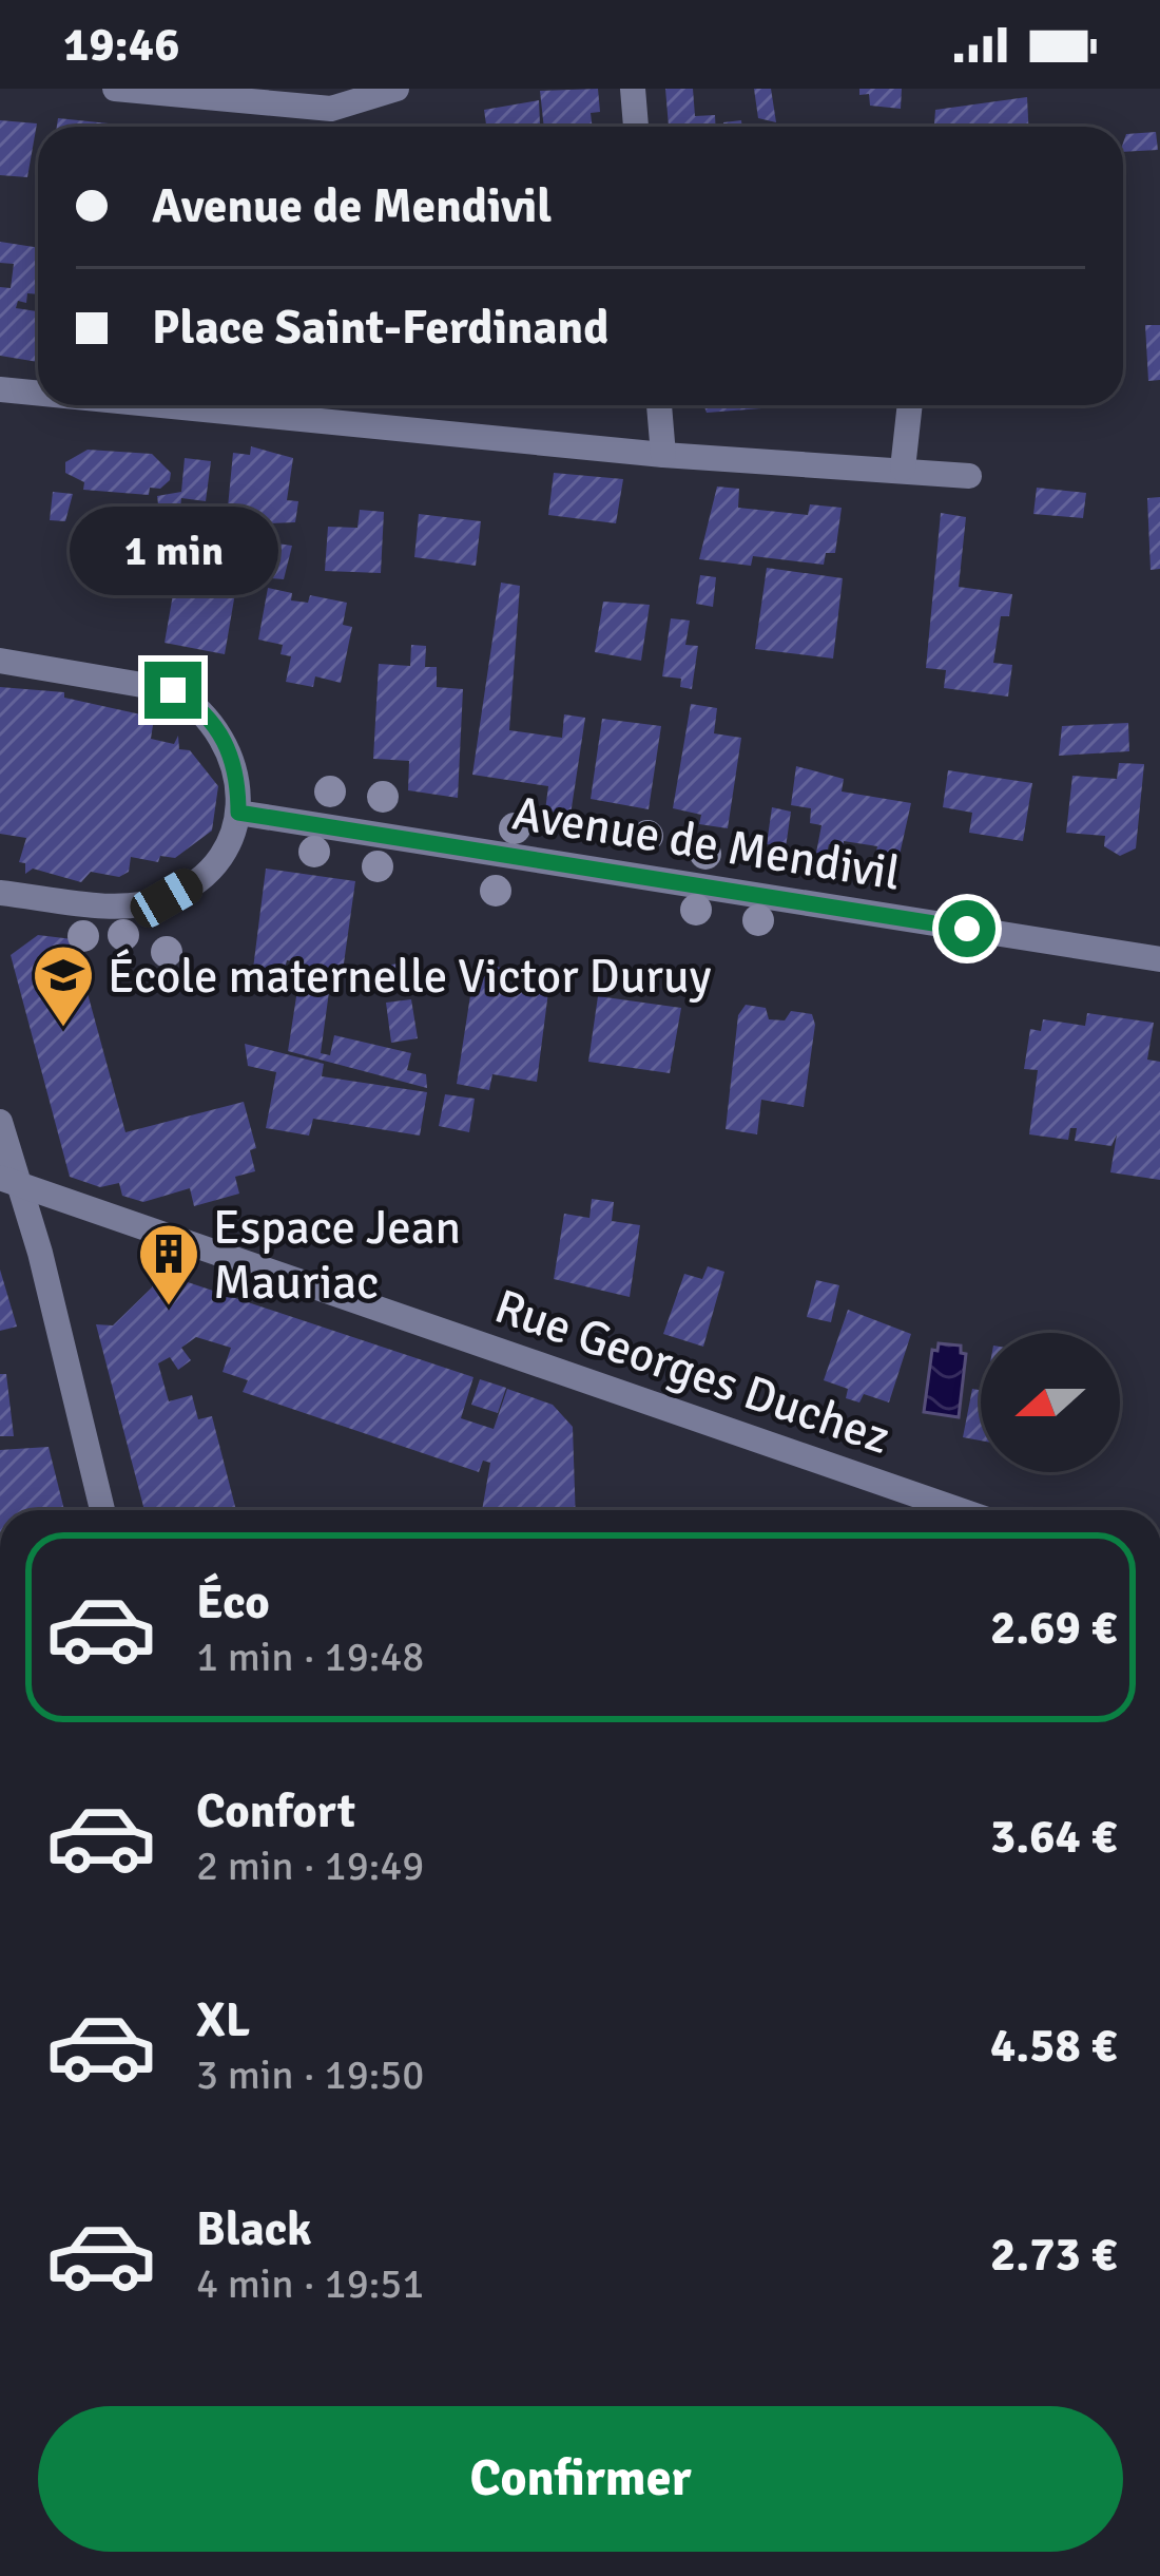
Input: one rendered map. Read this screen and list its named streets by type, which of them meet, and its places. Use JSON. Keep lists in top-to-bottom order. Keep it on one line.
{"streets":{"street":["Avenue de Mendivil","Rue Georges Duchez"]},"places":{"school or university":["École maternelle Victor Duruy"],"building":["Espace Jean Mauriac"]},"north":"left","page":{"status":"19:46","banner":["Avenue de Mendivil","Place Saint-Ferdinand"],"bubble":"1 min","list":[{"name":"Éco","note":"1 min · 19:48","value":"2.69 €"},{"name":"Confort","note":"2 min · 19:49","value":"3.64 €"},{"name":"XL","note":"3 min · 19:50","value":"4.58 €"},{"name":"Black","note":"4 min · 19:51","value":"2.73 €"}],"buttons":"Confirmer"}}
